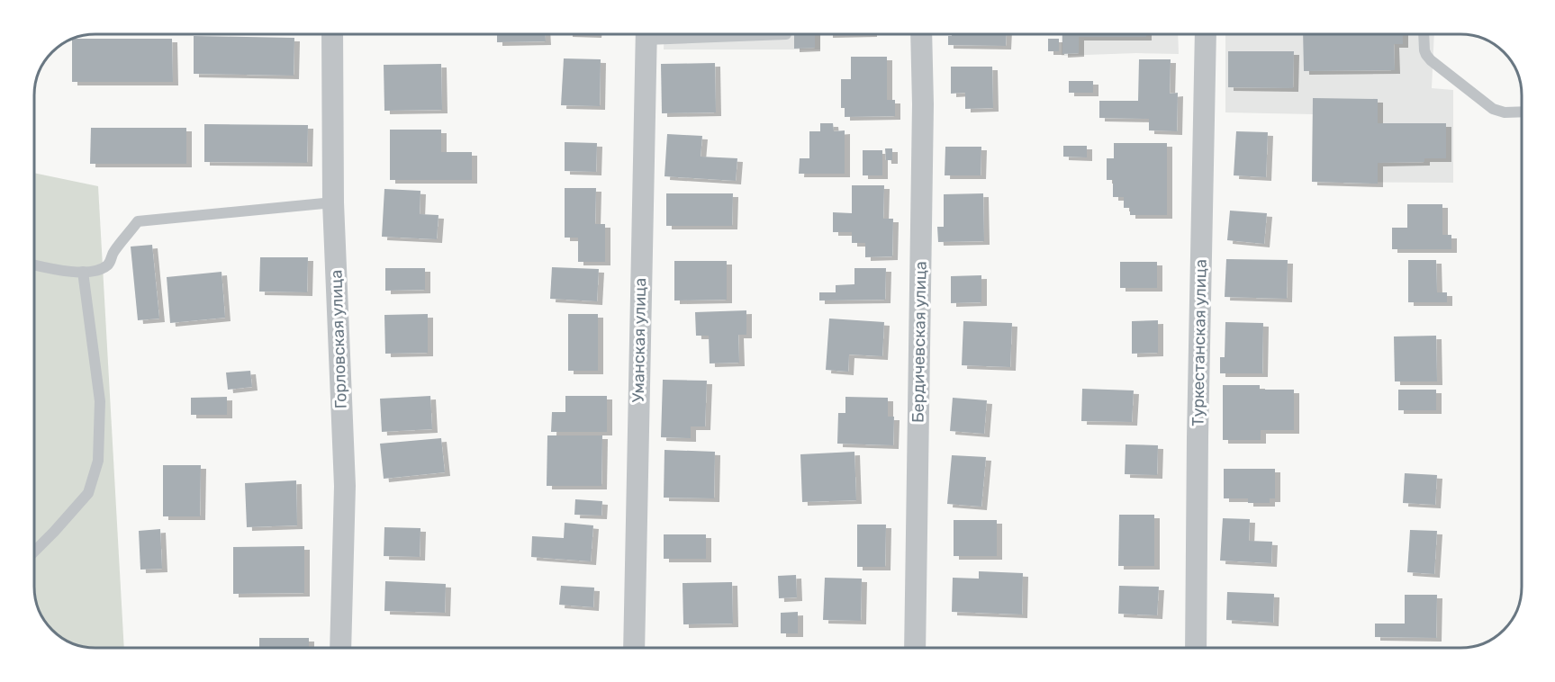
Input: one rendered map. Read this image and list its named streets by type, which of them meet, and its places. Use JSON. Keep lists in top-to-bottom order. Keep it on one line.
{"streets":{"street":["Горловская улица","Уманская улица","Бердичевская улица","Туркестанская улица"]}}
